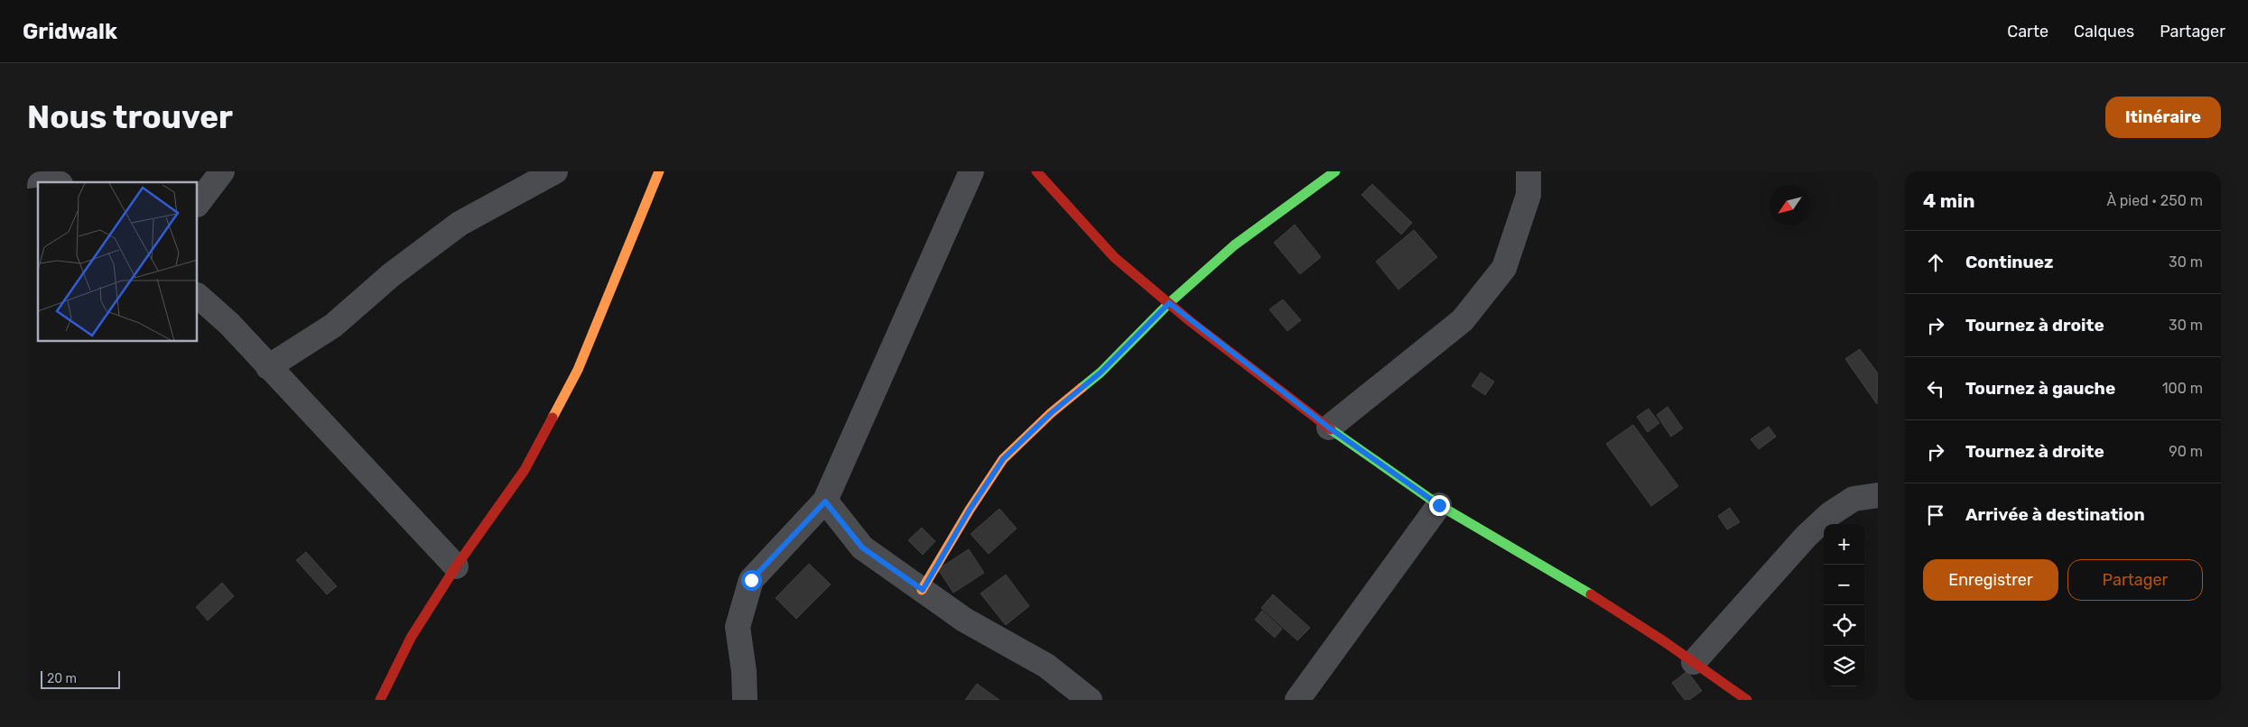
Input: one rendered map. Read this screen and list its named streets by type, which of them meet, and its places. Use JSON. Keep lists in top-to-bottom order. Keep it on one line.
{"scale_bar":"20 m","north":"bottom left","page":{"header":"Gridwalk","nav":["Carte","Calques","Partager"],"buttons":["Itinéraire",["Enregistrer","Partager"]],"title":"Nous trouver","heading":["4 min","À pied · 250 m"],"list":[["Continuez","30 m"],["Tournez à droite","30 m"],["Tournez à gauche","100 m"],["Tournez à droite","90 m"],"Arrivée à destination"],"map_buttons":["+","−"],"scale":"20 m"}}
